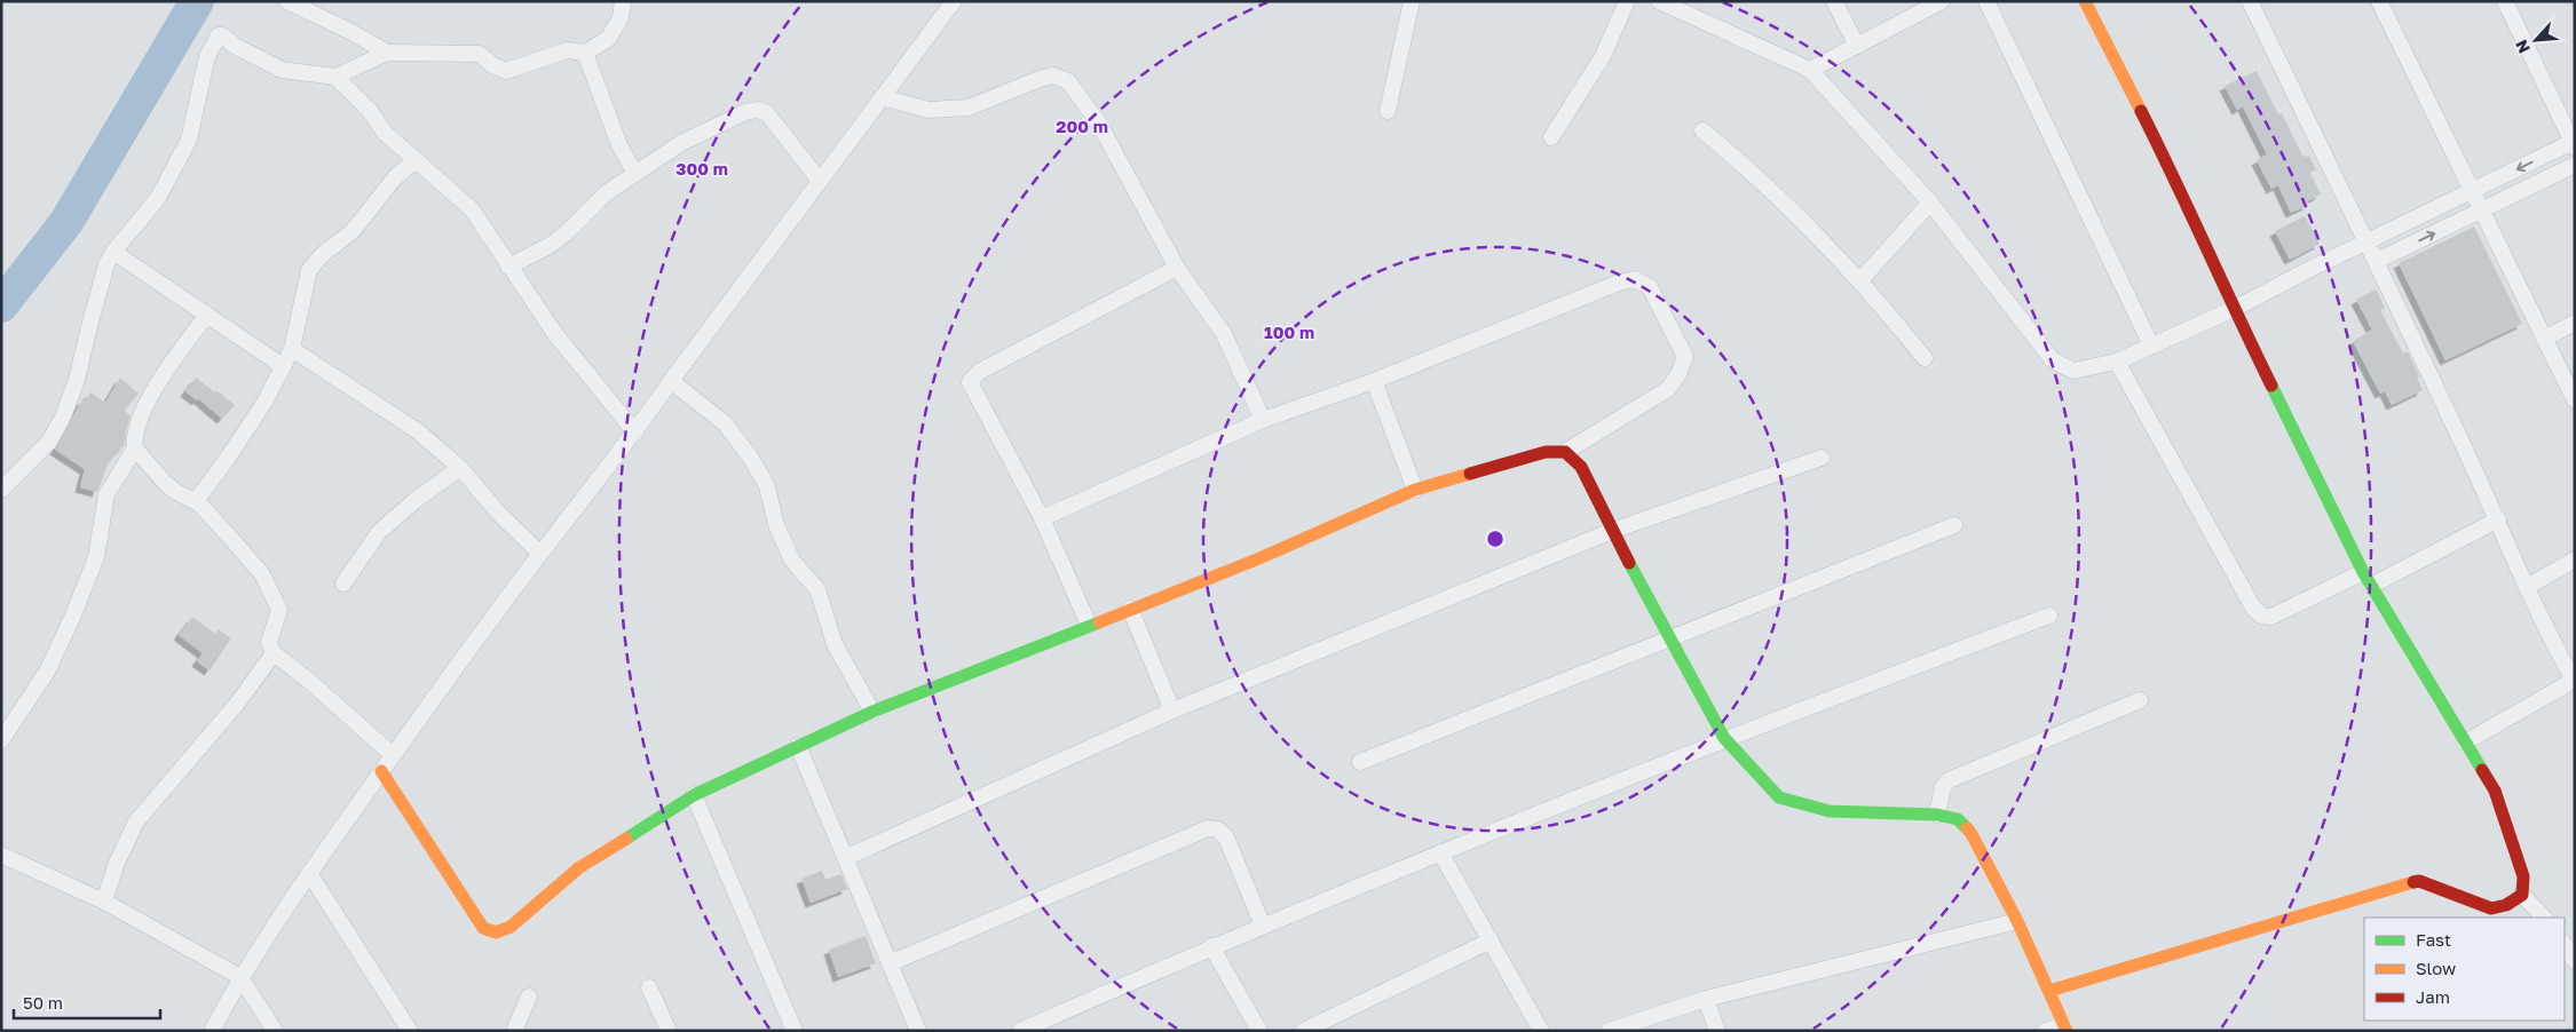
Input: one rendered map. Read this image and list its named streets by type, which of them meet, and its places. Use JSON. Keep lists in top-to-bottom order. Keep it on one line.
{"legend":["Fast","Slow","Jam"],"scale_bar":"50 m","north":"bottom left","rings":["200 m","300 m","100 m"]}
